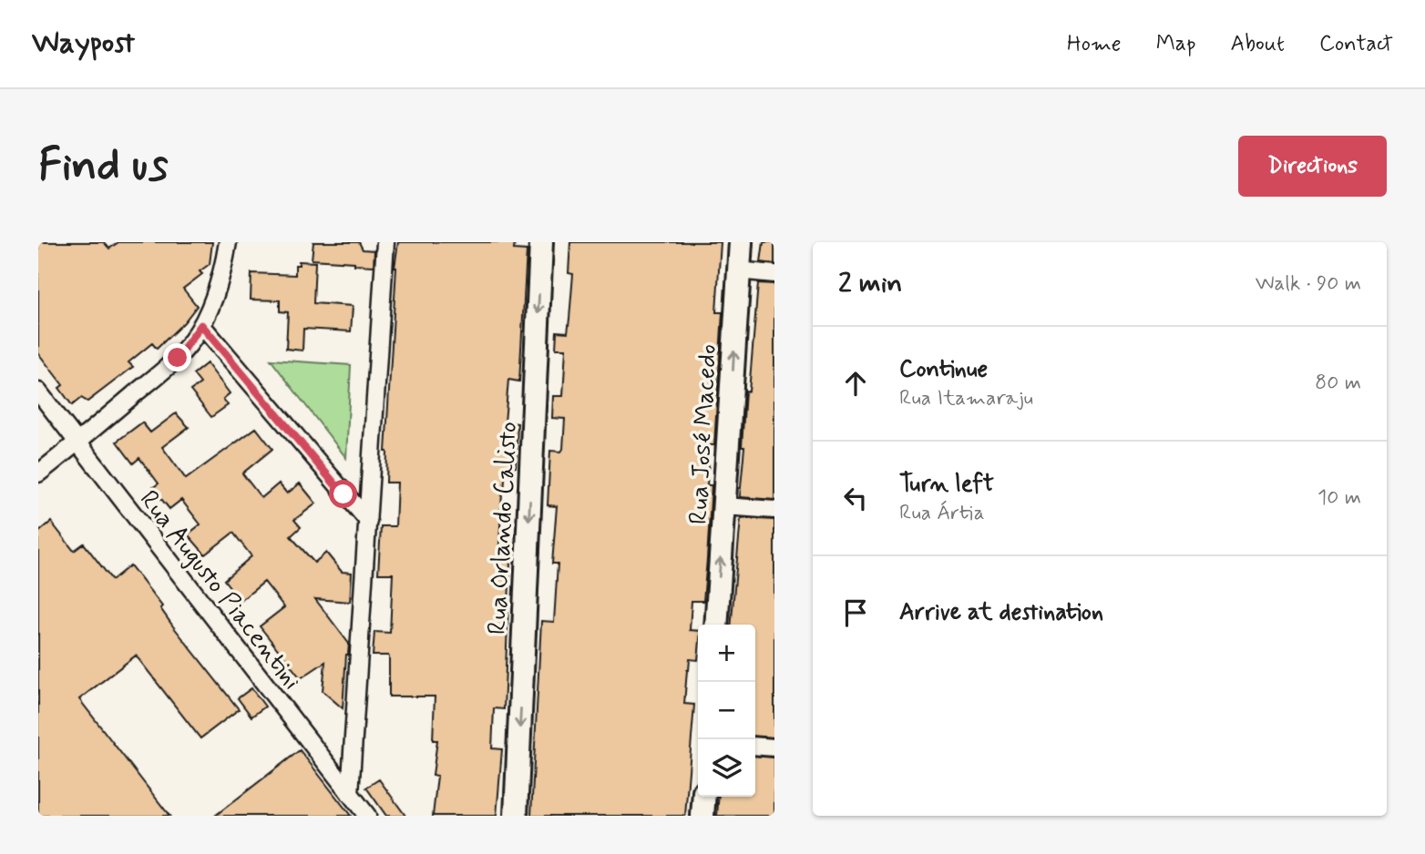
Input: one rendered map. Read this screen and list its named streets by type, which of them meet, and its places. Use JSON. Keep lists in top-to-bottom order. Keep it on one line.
{"streets":{"street":["Rua José Macedo","Rua Orlando Calisto","Rua Augusto Piacentini"]},"one_way":["Rua José Macedo"],"page":{"header":"Waypost","nav":["Home","Map","About","Contact"],"buttons":"Directions","title":"Find us","heading":["2 min","Walk · 90 m"],"list":[["Continue","Rua Itamaraju","80 m"],["Turn left","Rua Ártia","10 m"],"Arrive at destination"],"map_buttons":["+","−"]}}
